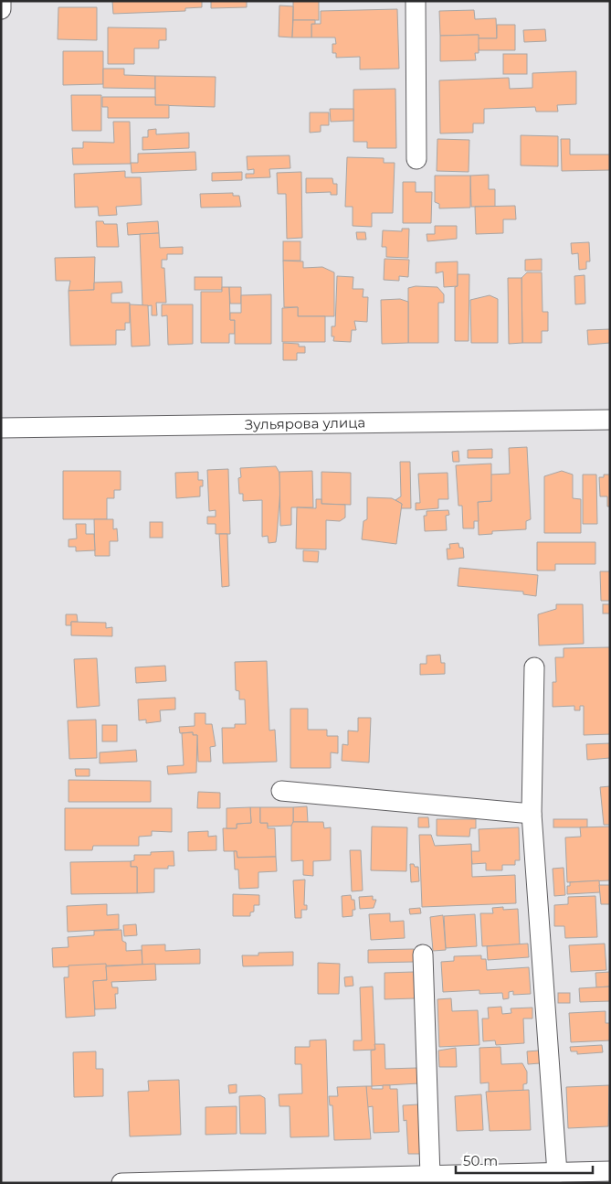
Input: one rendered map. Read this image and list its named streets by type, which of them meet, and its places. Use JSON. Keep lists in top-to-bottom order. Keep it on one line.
{"streets":{"street":["Зульярова улица"]},"scale_bar":"50 m"}
